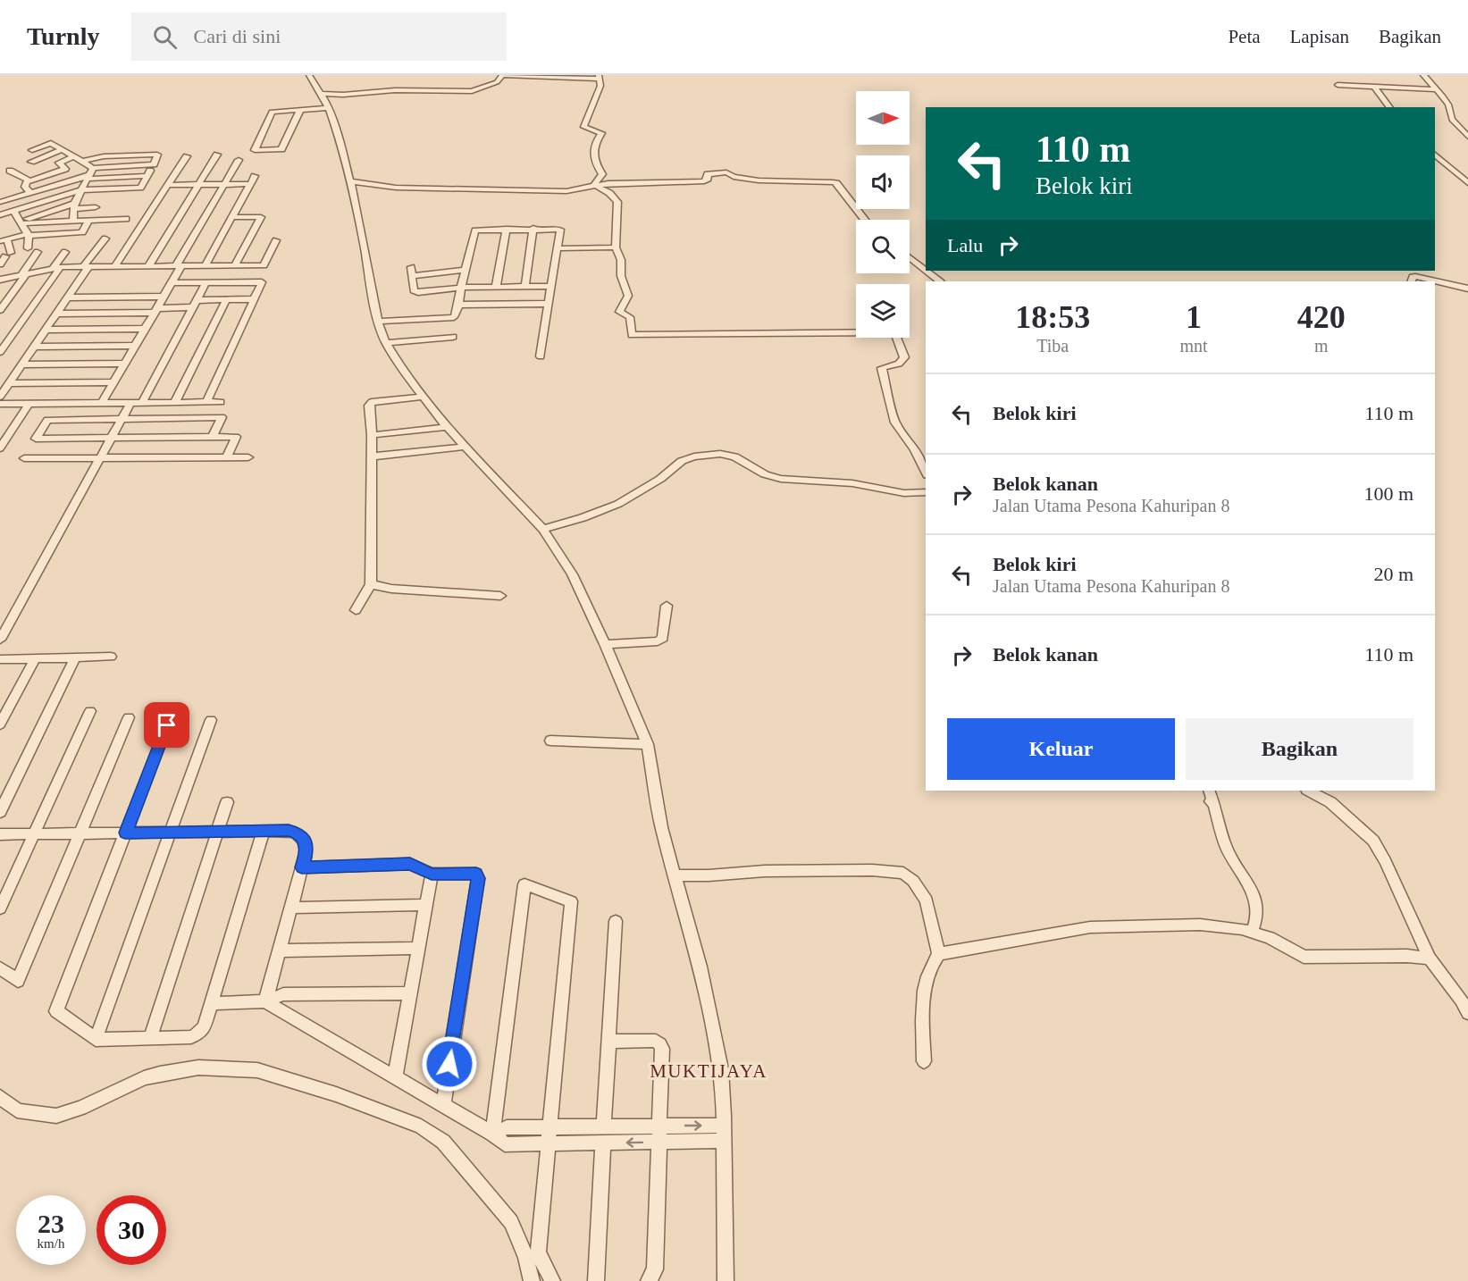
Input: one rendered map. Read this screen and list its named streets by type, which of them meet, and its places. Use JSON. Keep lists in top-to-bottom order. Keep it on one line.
{"districts":["MUKTIJAYA"],"north":"right","page":{"header":"Turnly","search":"Cari di sini","nav":["Peta","Lapisan","Bagikan"],"turn":["110 m","Belok kiri"],"then":"Lalu","eta":["18:53","Tiba","1","mnt","420","m"],"list":[{"name":"Belok kiri","value":"110 m"},{"name":"Belok kanan","note":"Jalan Utama Pesona Kahuripan 8","value":"100 m"},{"name":"Belok kiri","note":"Jalan Utama Pesona Kahuripan 8","value":"20 m"},{"name":"Belok kanan","value":"110 m"}],"buttons":["Keluar","Bagikan"],"speed":"23 km/h","limit":"30"}}
